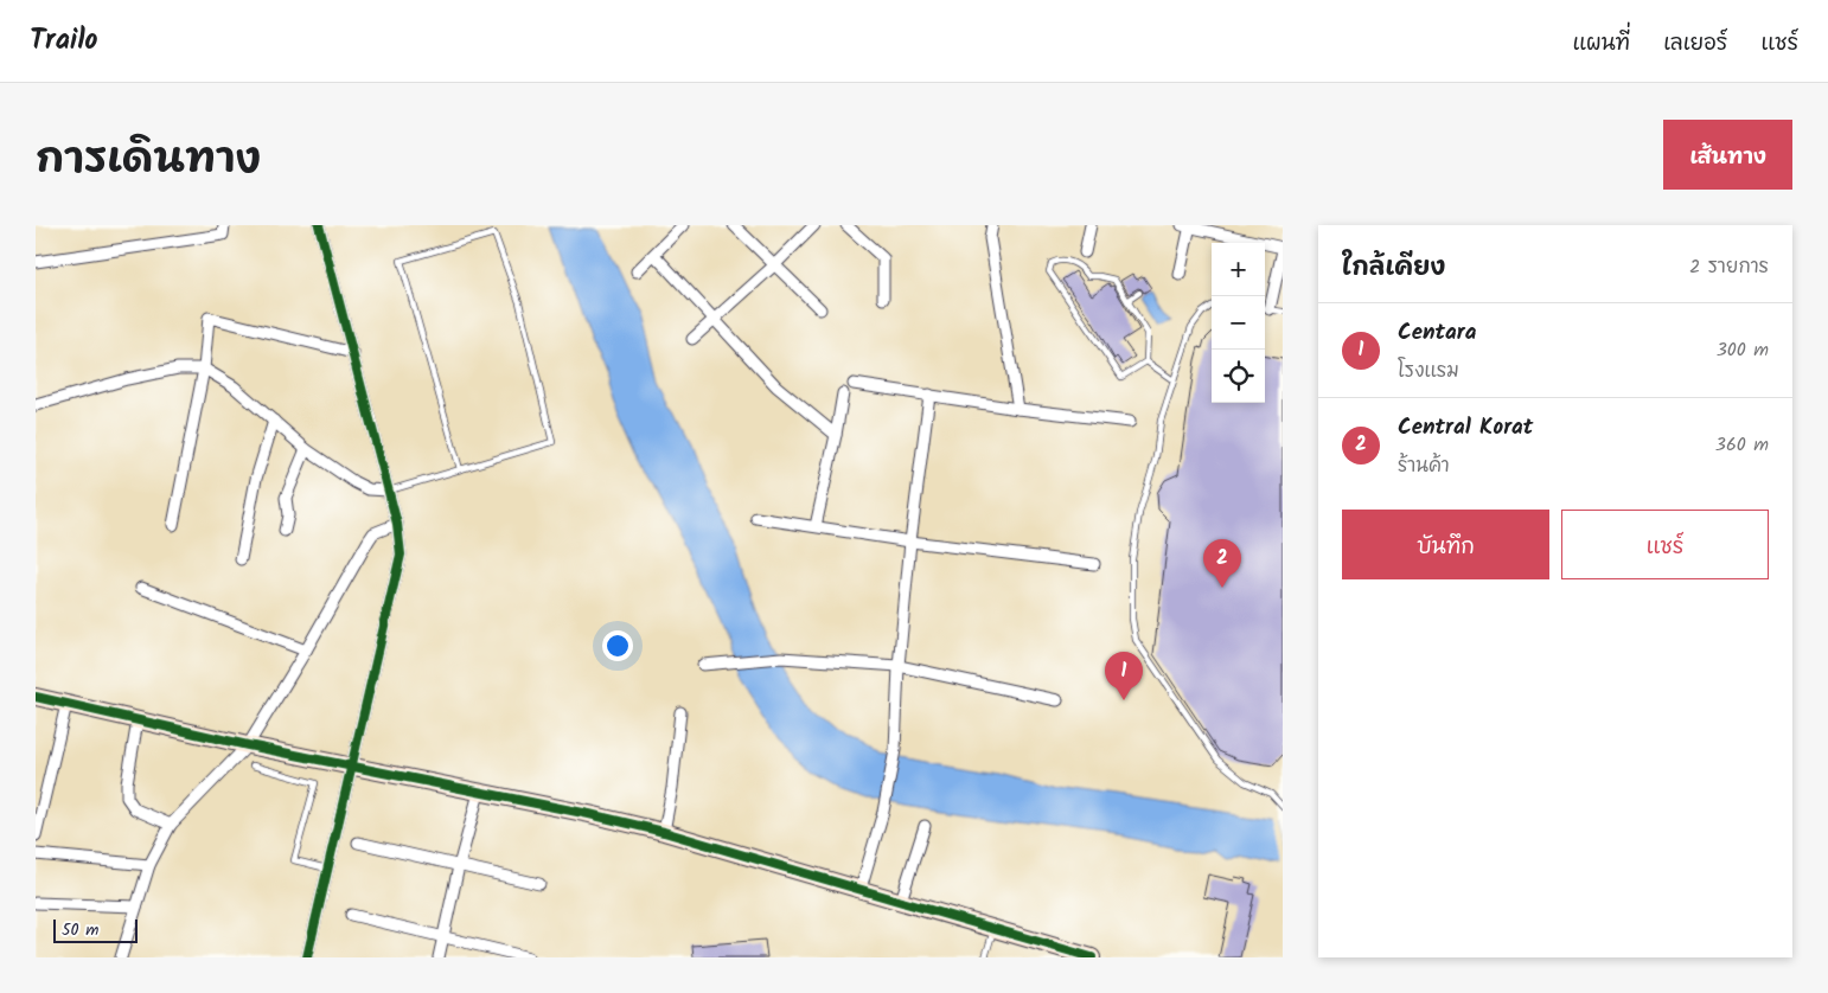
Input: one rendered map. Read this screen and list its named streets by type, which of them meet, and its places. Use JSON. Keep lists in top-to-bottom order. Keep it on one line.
{"scale_bar":"50 m","page":{"header":"Trailo","nav":["แผนที่","เลเยอร์","แชร์"],"title":"การเดินทาง","buttons":["เส้นทาง",["บันทึก","แชร์"]],"heading":["ใกล้เคียง","2 รายการ"],"map_buttons":["+","−"],"list":[{"mark":"1","name":"Centara","note":"โรงแรม","value":"300 m"},{"mark":"2","name":"Central Korat","note":"ร้านค้า","value":"360 m"}],"pins":["2","1"],"scale":"50 m"}}
